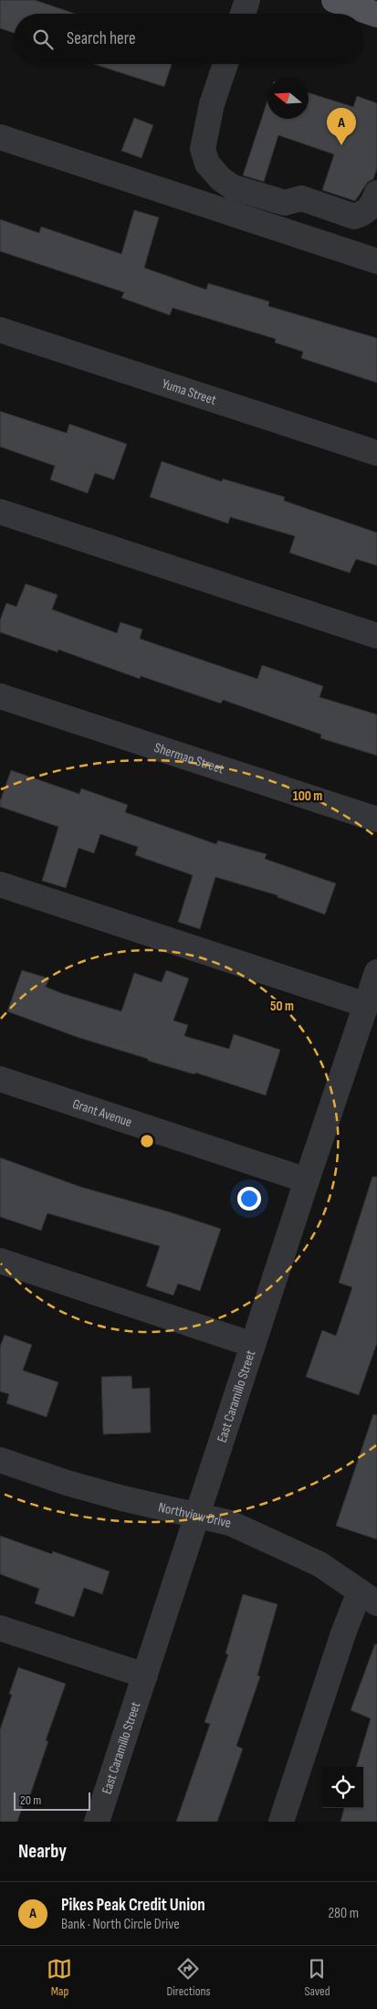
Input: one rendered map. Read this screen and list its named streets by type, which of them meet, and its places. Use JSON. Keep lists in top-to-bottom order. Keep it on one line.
{"streets":{"street":["Yuma Street","Sherman Street","Grant Avenue","East Caramillo Street","Northview Drive"]},"crossings":[["Grant Avenue","East Caramillo Street"],["East Caramillo Street","Northview Drive"]],"scale_bar":"20 m","north":"left","page":{"search":"Search here","pins":"A","scale":"20 m","heading":"Nearby","list":[{"mark":"A","name":"Pikes Peak Credit Union","note":"Bank · North Circle Drive","value":"280 m"}],"nav":["Map","Directions","Saved"]},"rings":["100 m","50 m"]}
